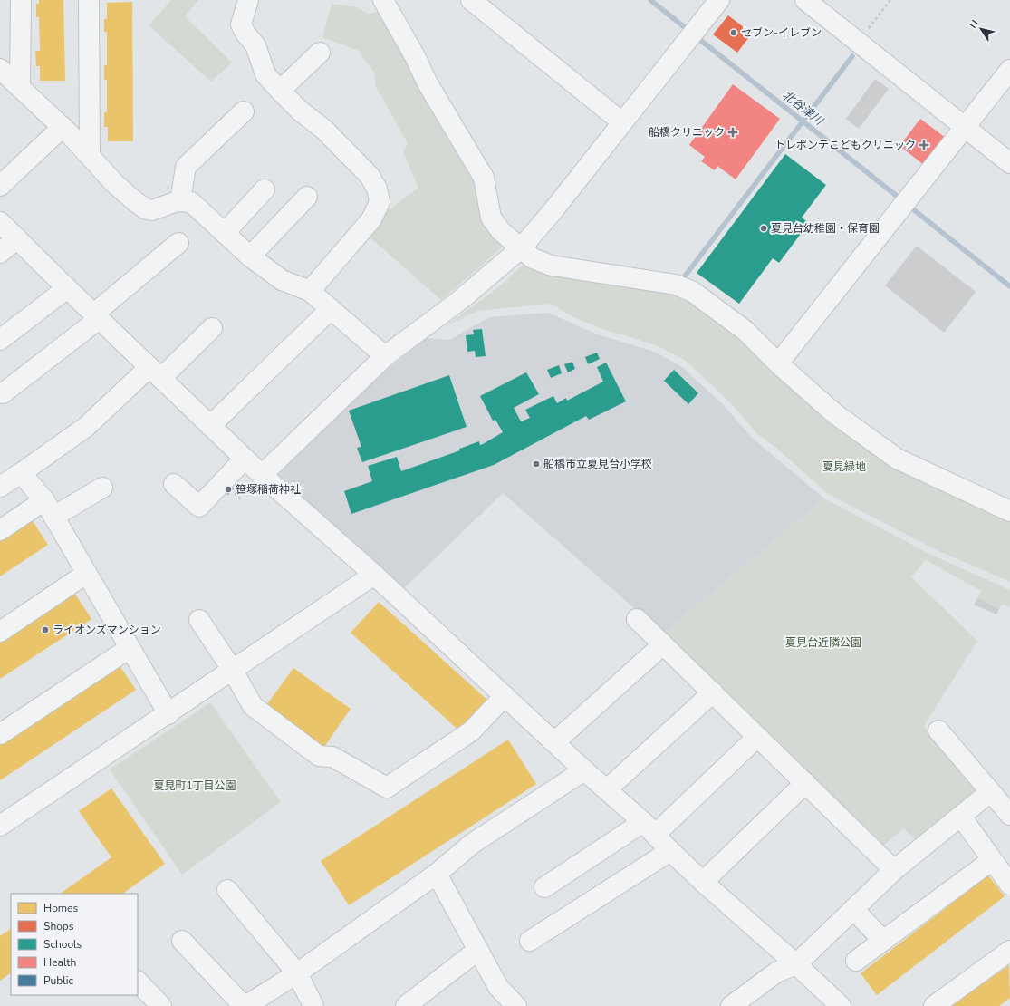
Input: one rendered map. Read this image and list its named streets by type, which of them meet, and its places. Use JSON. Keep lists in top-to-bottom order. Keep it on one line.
{"water":["北谷津川"],"parks":["夏見緑地","夏見台近隣公園","夏見町1丁目公園"],"places":{"other":["セブン-イレブン","夏見台幼稚園・保育園","船橋市立夏見台小学校","笹塚稲荷神社","ライオンズマンション"],"health":["船橋クリニック","トレポンテこどもクリニック"]},"legend":["Homes","Shops","Schools","Health","Public"],"north":"top left"}
